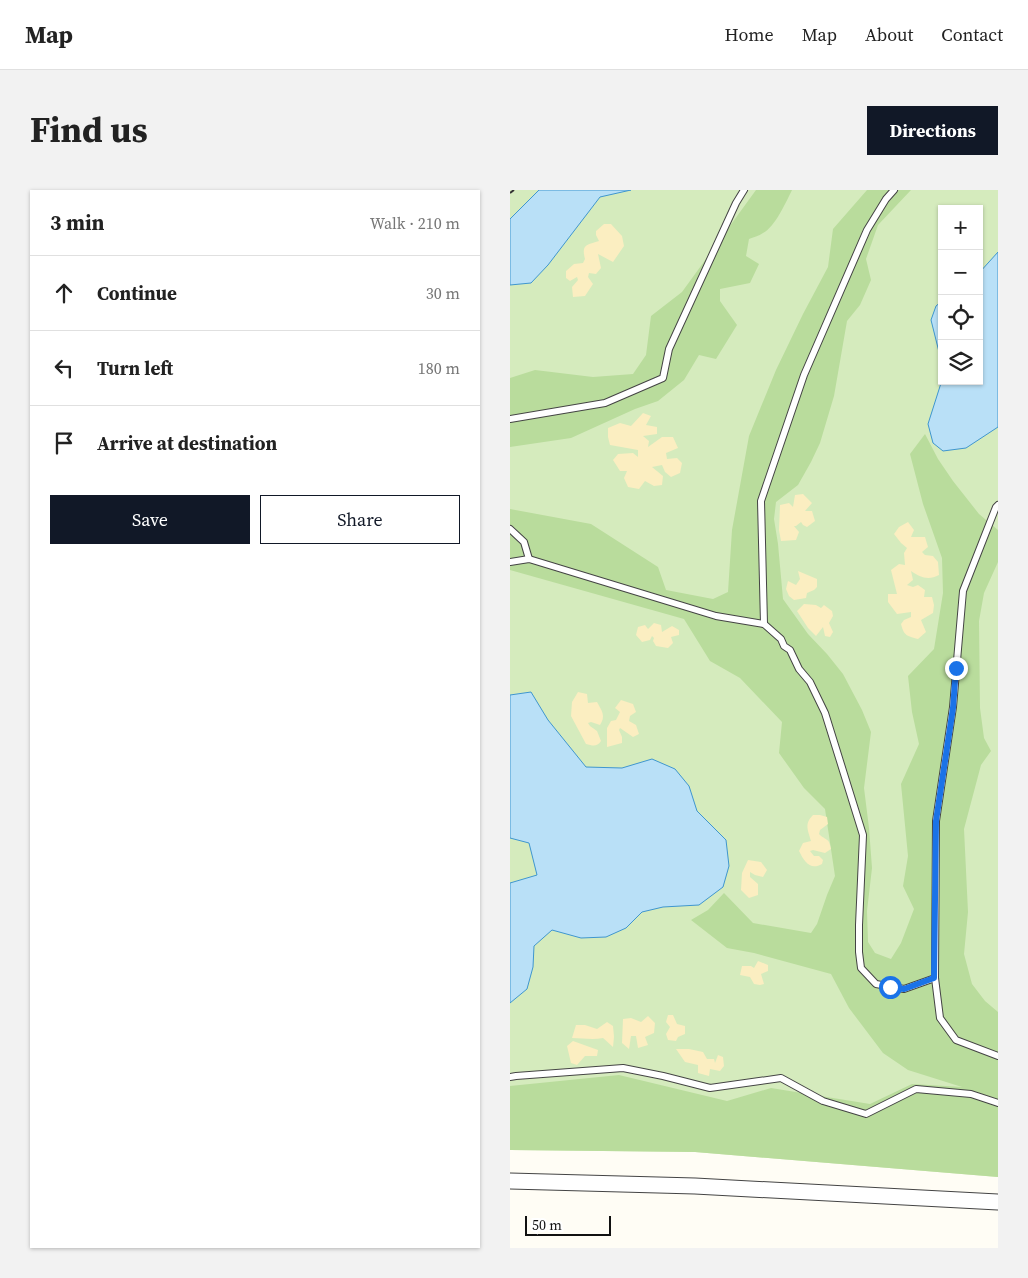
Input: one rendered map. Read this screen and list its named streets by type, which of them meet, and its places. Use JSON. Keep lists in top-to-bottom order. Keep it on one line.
{"scale_bar":"50 m","page":{"header":"Map","nav":["Home","Map","About","Contact"],"title":"Find us","buttons":["Directions",["Save","Share"]],"heading":["3 min","Walk · 210 m"],"map_buttons":["+","−"],"list":[["Continue","30 m"],["Turn left","180 m"],"Arrive at destination"],"scale":"50 m"}}
